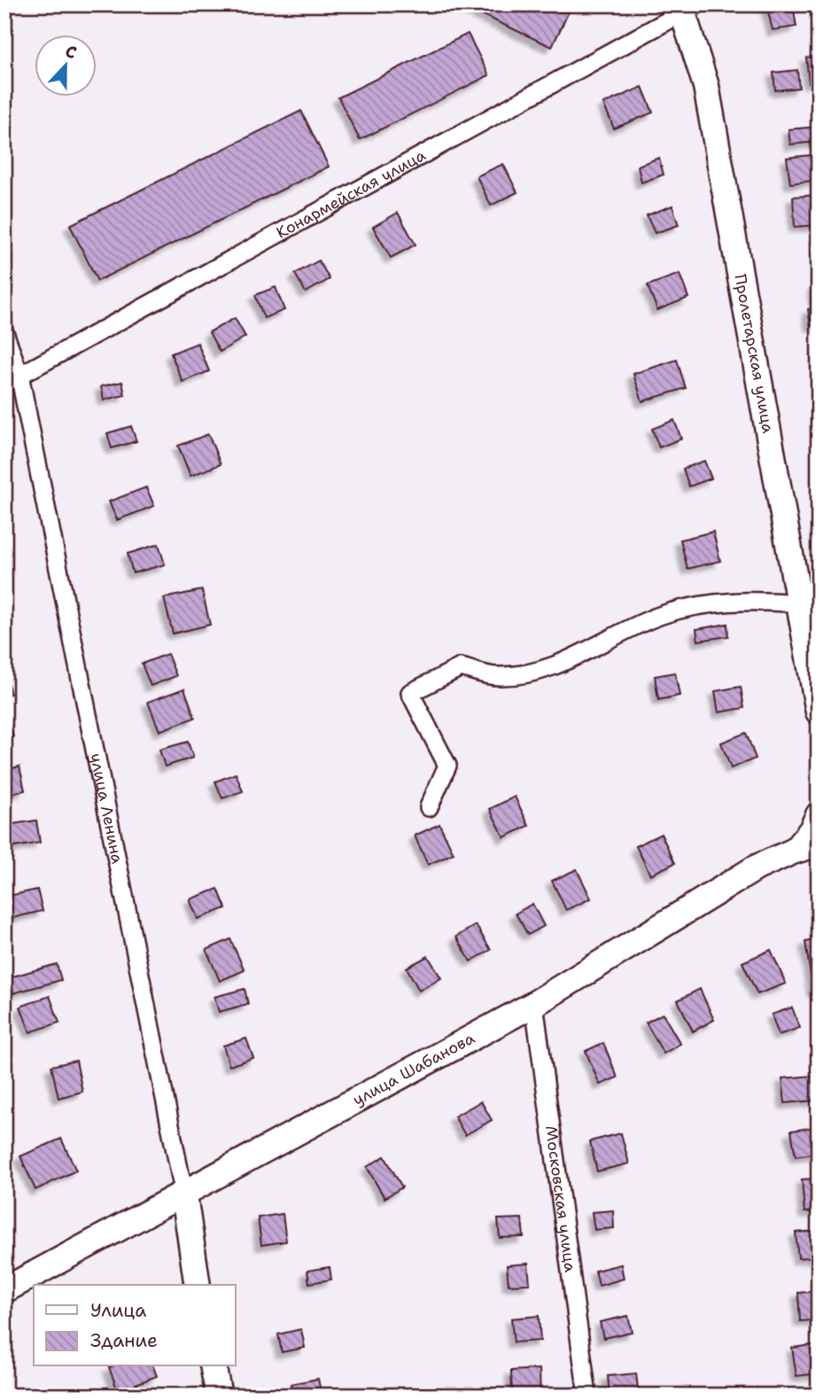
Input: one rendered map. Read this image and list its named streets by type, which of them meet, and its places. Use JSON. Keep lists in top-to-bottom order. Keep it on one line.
{"streets":{"street":["Конармейская улица","Пролетарская улица","улица Ленина","улица Шабанова","Московская улица"]},"crossings":[["Конармейская улица","Пролетарская улица"],["Конармейская улица","улица Ленина"],["улица Ленина","улица Шабанова"],["улица Шабанова","Московская улица"]],"legend":["Улица","Здание"],"north":"top"}
